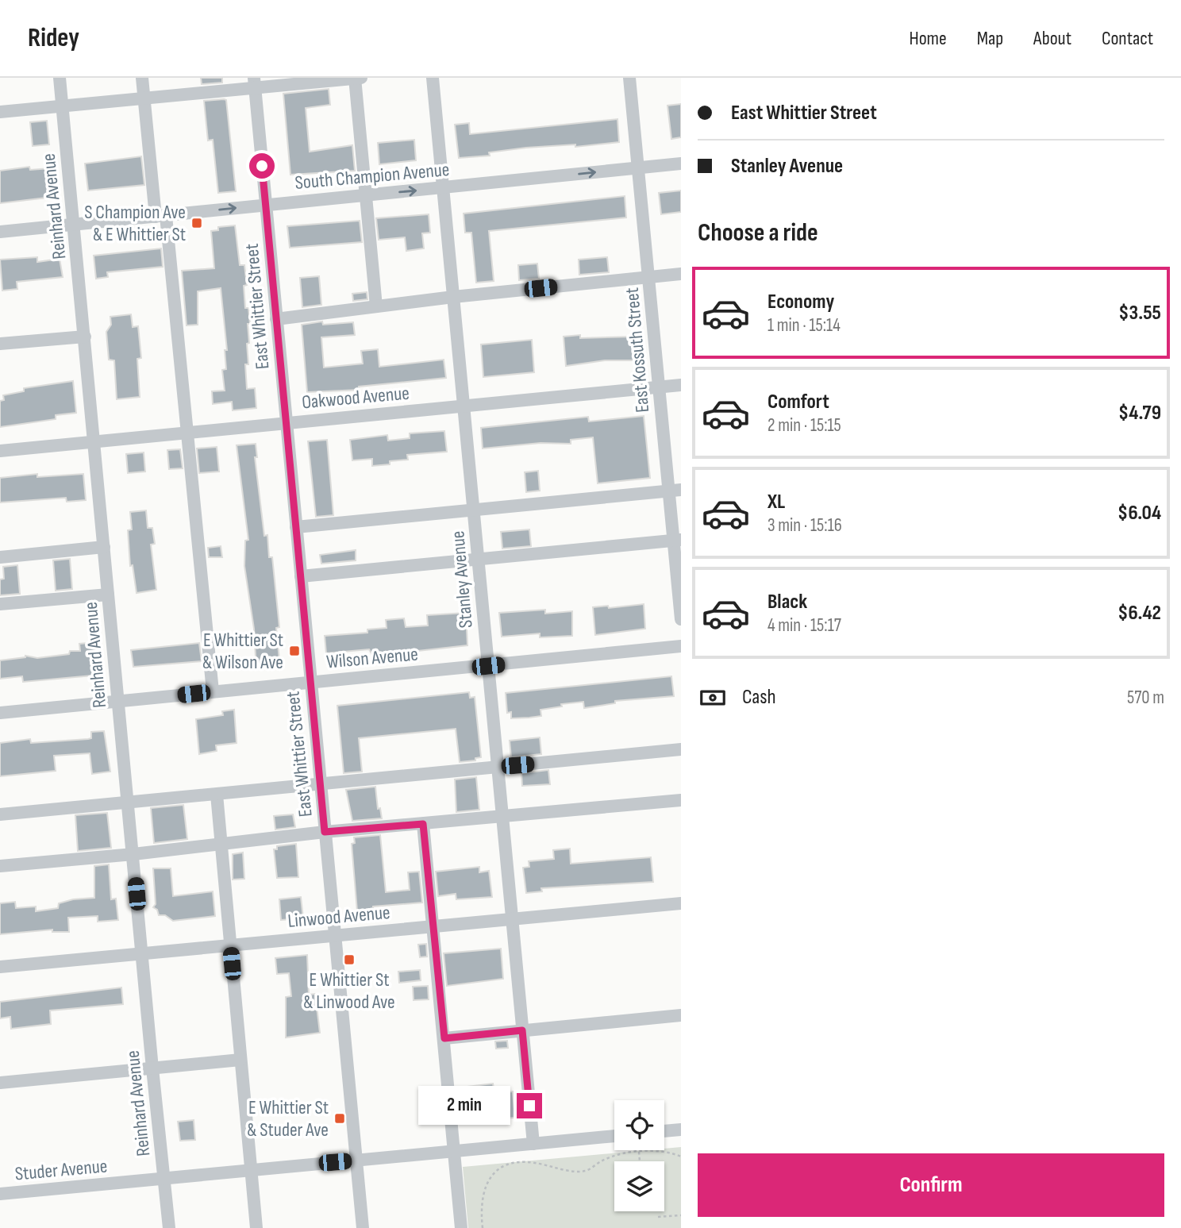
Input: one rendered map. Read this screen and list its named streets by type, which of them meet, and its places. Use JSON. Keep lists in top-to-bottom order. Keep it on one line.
{"streets":{"street":["South Champion Avenue","Reinhard Avenue","East Whittier Street","East Kossuth Street","Oakwood Avenue","Stanley Avenue","Wilson Avenue","Linwood Avenue","Studer Avenue"]},"crossings":[["South Champion Avenue","Reinhard Avenue"],["South Champion Avenue","East Whittier Street"],["South Champion Avenue","East Kossuth Street"],["South Champion Avenue","Stanley Avenue"],["Reinhard Avenue","Oakwood Avenue"],["Reinhard Avenue","Wilson Avenue"],["Reinhard Avenue","Linwood Avenue"],["Reinhard Avenue","Studer Avenue"],["East Whittier Street","Oakwood Avenue"],["East Whittier Street","Wilson Avenue"],["East Whittier Street","Linwood Avenue"],["East Whittier Street","Studer Avenue"],["East Kossuth Street","Oakwood Avenue"],["Oakwood Avenue","Stanley Avenue"],["Stanley Avenue","Wilson Avenue"],["Stanley Avenue","Linwood Avenue"],["Stanley Avenue","Studer Avenue"]],"places":{"transit":["S Champion Ave & E Whittier St","E Whittier St & Wilson Ave","E Whittier St & Linwood Ave","E Whittier St & Studer Ave"]},"page":{"header":"Ridey","nav":["Home","Map","About","Contact"],"banner":["East Whittier Street","Stanley Avenue"],"heading":"Choose a ride","list":[{"name":"Economy","note":"1 min · 15:14","value":"$3.55"},{"name":"Comfort","note":"2 min · 15:15","value":"$4.79"},{"name":"XL","note":"3 min · 15:16","value":"$6.04"},{"name":"Black","note":"4 min · 15:17","value":"$6.42"}],"pay":["Cash","570 m"],"bubble":"2 min","buttons":"Confirm"}}
